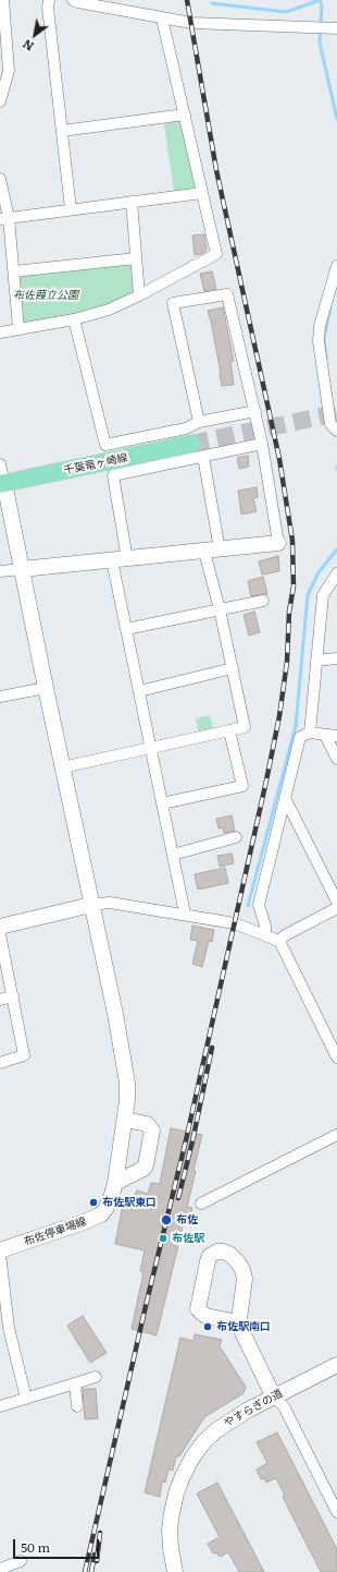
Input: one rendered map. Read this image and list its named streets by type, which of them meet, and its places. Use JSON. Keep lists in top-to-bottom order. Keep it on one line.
{"streets":{"main road":["千葉竜ヶ崎線"],"street":["布佐停車場線","やすらぎの道"]},"crossings":[["千葉竜ヶ崎線","布佐停車場線"]],"parks":["布佐葭立公園"],"places":["布佐駅東口","布佐","布佐駅","布佐駅南口"],"scale_bar":"50 m","north":"bottom left"}
